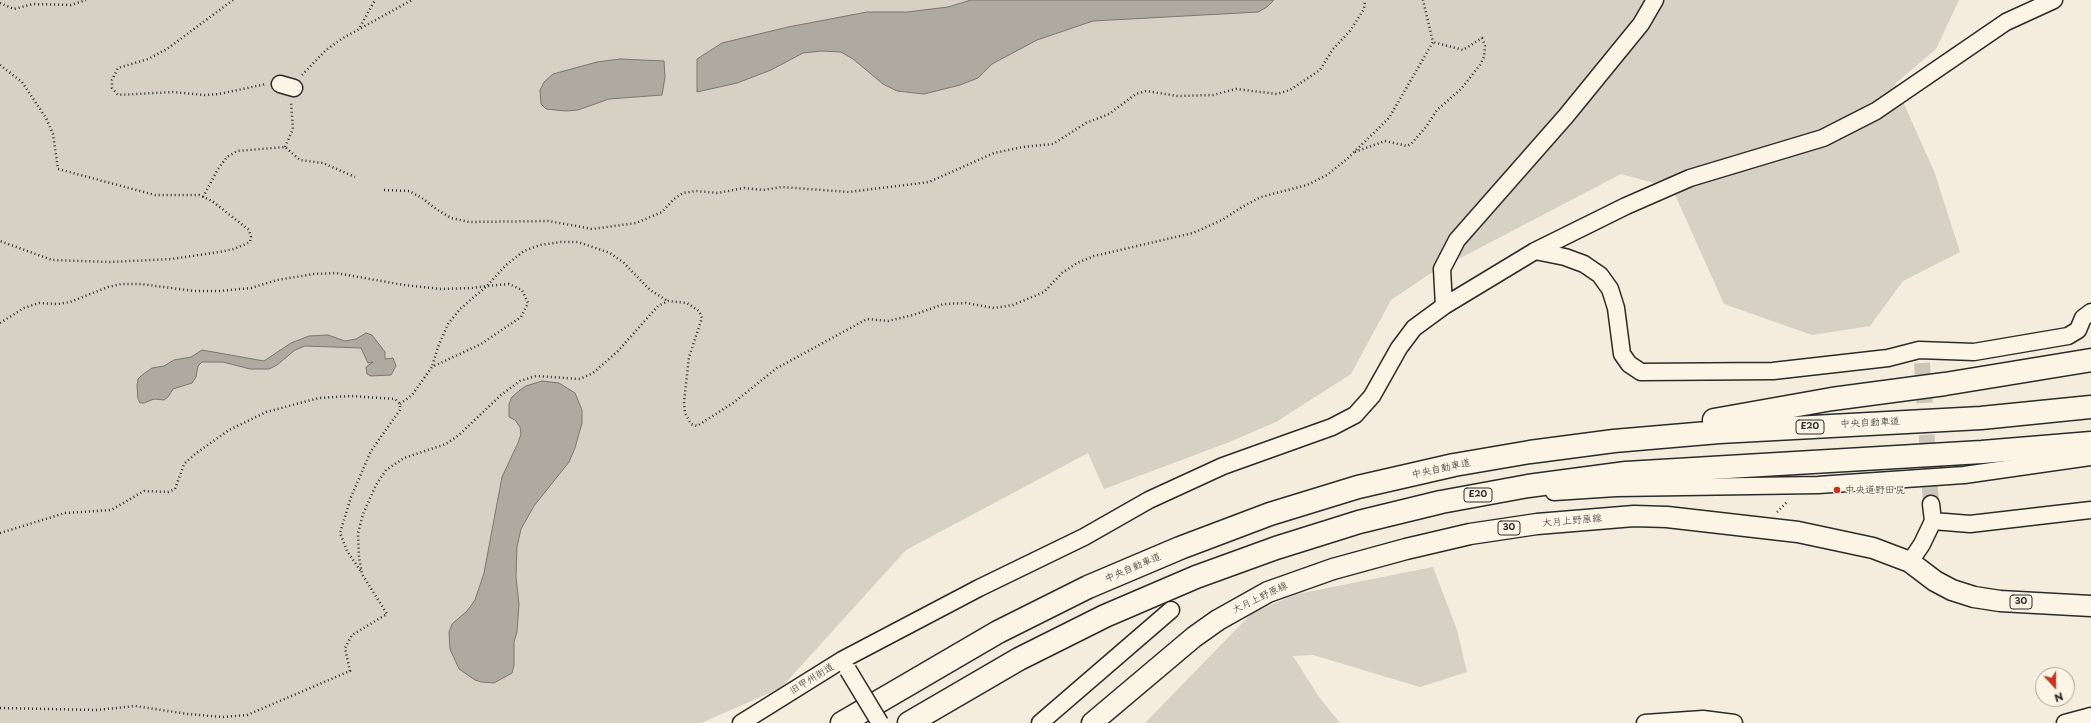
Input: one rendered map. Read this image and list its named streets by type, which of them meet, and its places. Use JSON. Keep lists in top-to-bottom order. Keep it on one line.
{"streets":{"highway":["中央自動車道","E20"],"main road":["大月上野原線","30"],"street":["旧甲州街道"]},"places":["中央道野田尻"],"north":"bottom"}
